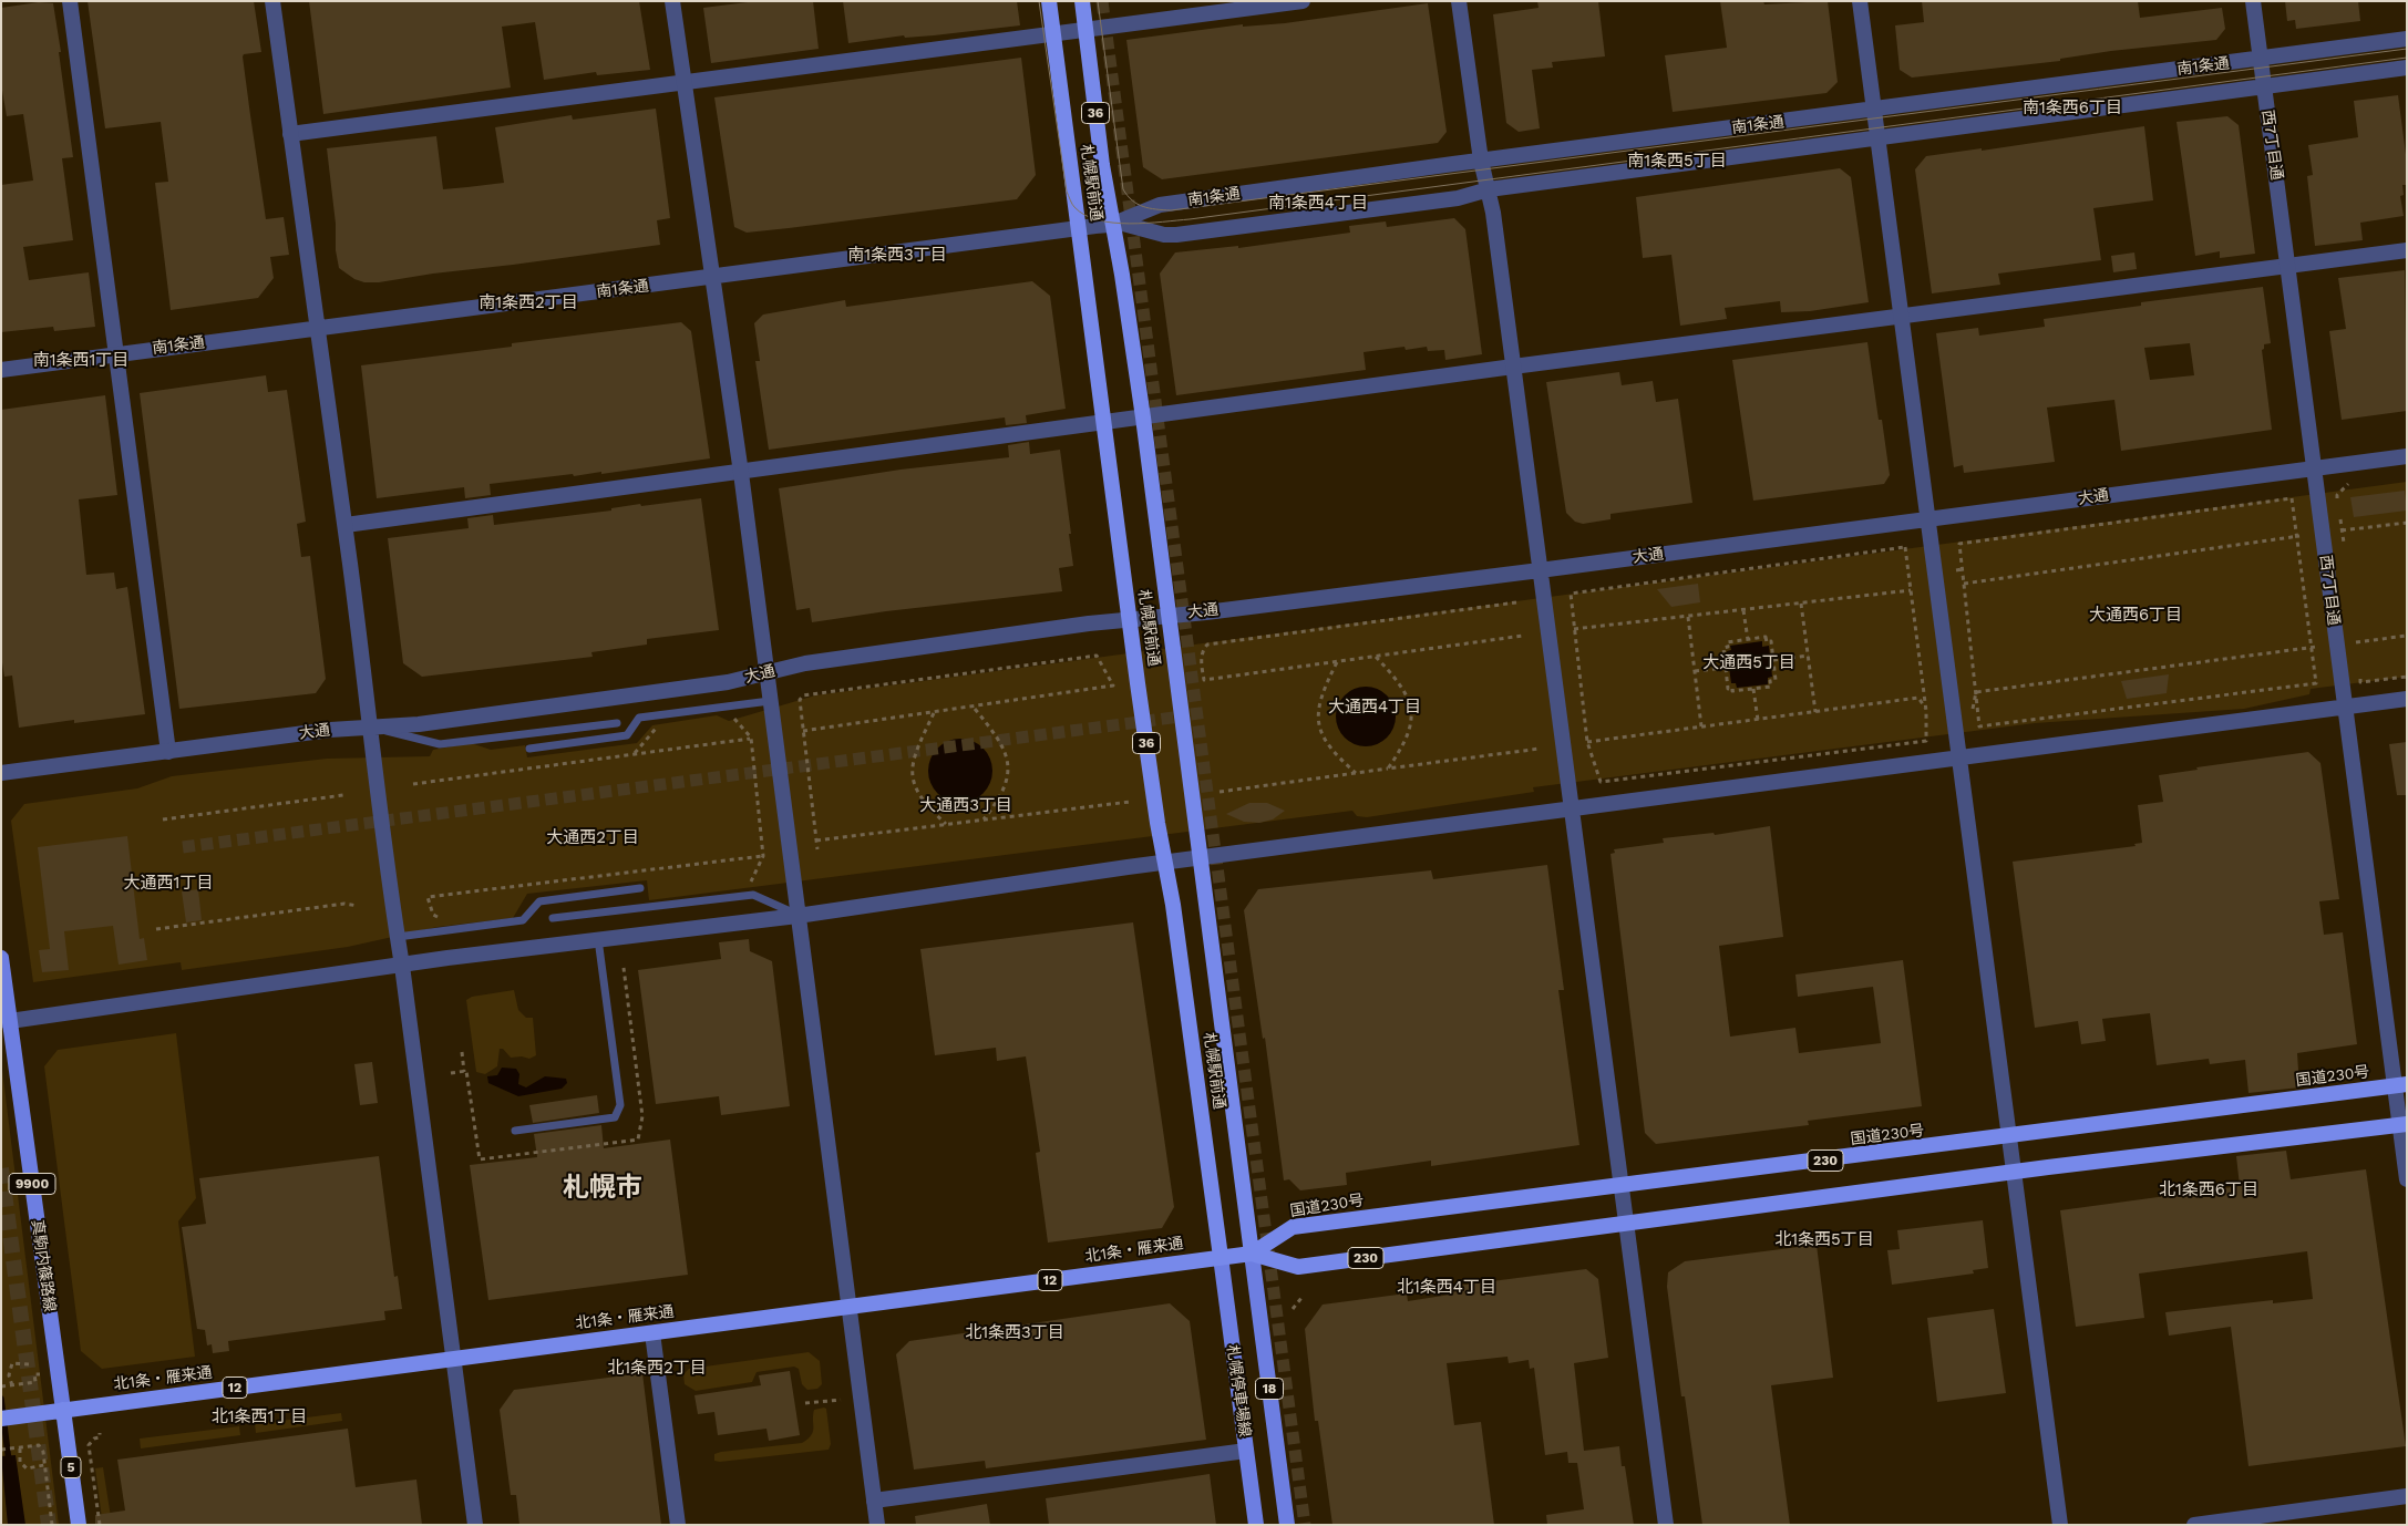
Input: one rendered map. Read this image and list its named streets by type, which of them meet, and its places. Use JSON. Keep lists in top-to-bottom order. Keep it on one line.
{"streets":{"highway":["36","札幌駅前通","国道230号","230","北1条・雁来通","12","5"],"main road":["9900","真駒内篠路線","18","札幌停車場線"],"street":["南1条通","西7丁目通","大通"]},"crossings":[["南1条通","西7丁目通"],["南1条通","札幌駅前通"],["西7丁目通","大通"],["西7丁目通","国道230号"],["西7丁目通","230"],["札幌駅前通","大通"],["札幌駅前通","国道230号"],["札幌駅前通","230"],["札幌駅前通","北1条・雁来通"],["札幌駅前通","札幌停車場線"],["国道230号","230"],["国道230号","北1条・雁来通"],["国道230号","札幌停車場線"],["230","北1条・雁来通"],["230","札幌停車場線"],["北1条・雁来通","真駒内篠路線"],["北1条・雁来通","札幌停車場線"],["北1条・雁来通","5"],["真駒内篠路線","5"]],"districts":["南1条西6丁目","南1条西5丁目","南1条西4丁目","南1条西3丁目","南1条西2丁目","南1条西1丁目","大通西6丁目","大通西5丁目","大通西4丁目","大通西3丁目","大通西2丁目","大通西1丁目","札幌市","北1条西6丁目","北1条西5丁目","北1条西4丁目","北1条西3丁目","北1条西2丁目","北1条西1丁目"]}
